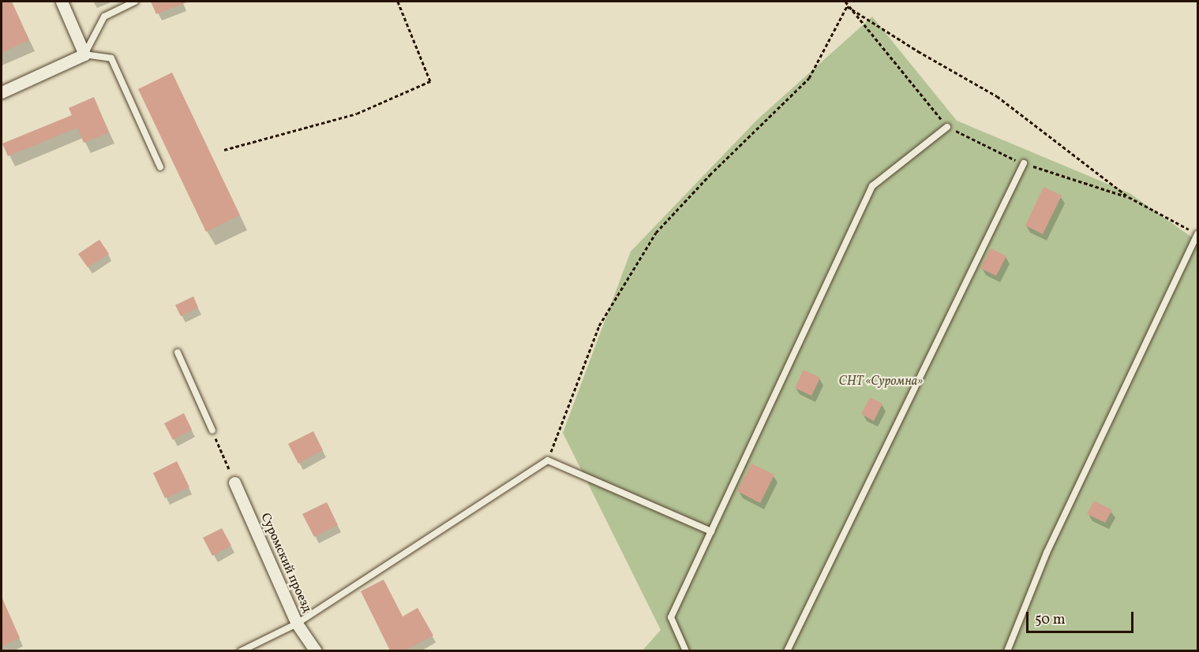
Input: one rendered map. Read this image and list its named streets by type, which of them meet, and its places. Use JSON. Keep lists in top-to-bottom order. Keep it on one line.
{"streets":{"street":["Суромский проезд"]},"parks":["СНТ «Суромна»"],"scale_bar":"50 m"}
